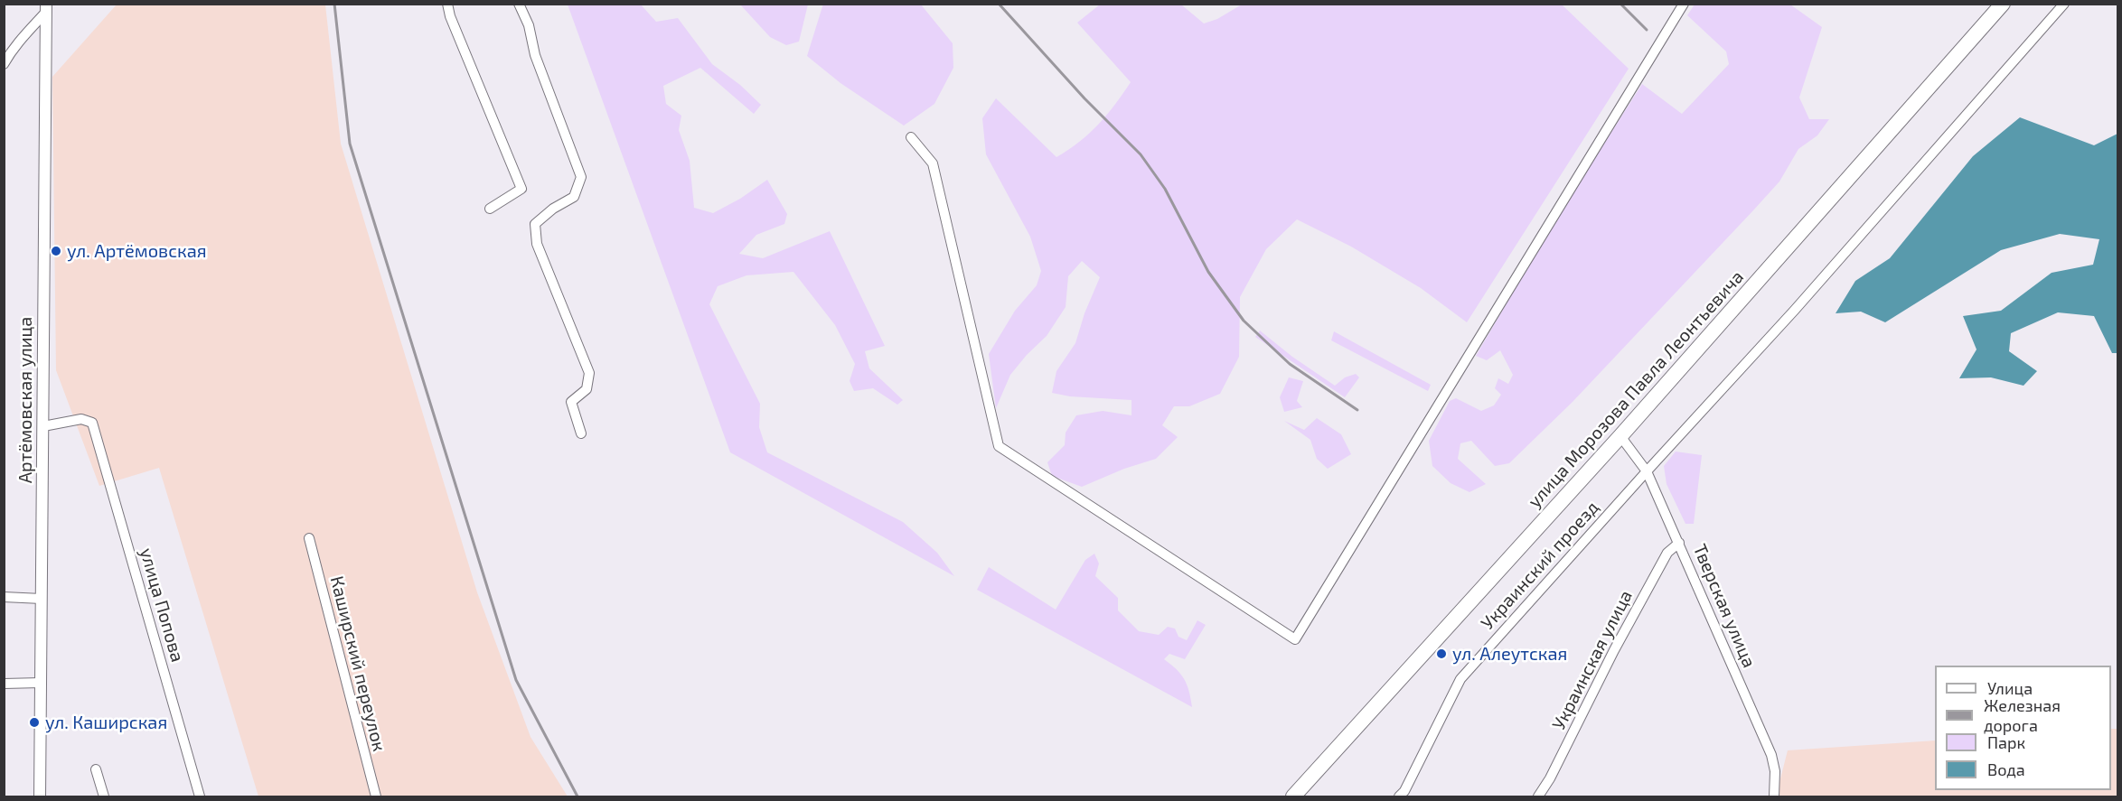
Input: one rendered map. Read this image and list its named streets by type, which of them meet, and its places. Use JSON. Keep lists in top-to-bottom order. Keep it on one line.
{"streets":{"main road":["улица Морозова Павла Леонтьевича"],"street":["Артёмовская улица","Украинский проезд","улица Попова","Тверская улица","Украинская улица","Каширский переулок"]},"crossings":[["улица Морозова Павла Леонтьевича","Тверская улица"],["Артёмовская улица","улица Попова"],["Украинский проезд","Тверская улица"],["Тверская улица","Украинская улица"]],"places":["ул. Артёмовская","ул. Алеутская","ул. Каширская"],"legend":["Улица","Железная дорога","Парк","Вода"]}
